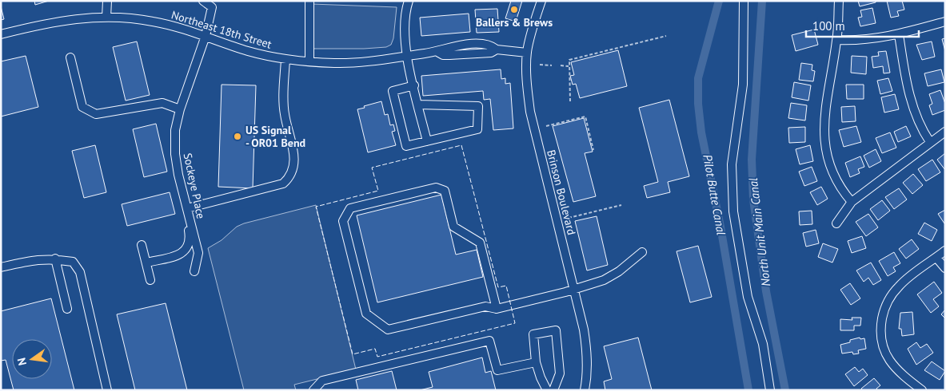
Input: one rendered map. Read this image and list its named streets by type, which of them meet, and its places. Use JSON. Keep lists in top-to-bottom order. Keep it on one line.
{"streets":{"street":["Northeast 18th Street","Sockeye Place","Brinson Boulevard"]},"crossings":[["Northeast 18th Street","Sockeye Place"],["Northeast 18th Street","Brinson Boulevard"]],"water":["Pilot Butte Canal","North Unit Main Canal"],"places":["Ballers & Brews","US Signal - OR01 Bend"],"scale_bar":"100 m","north":"left"}
